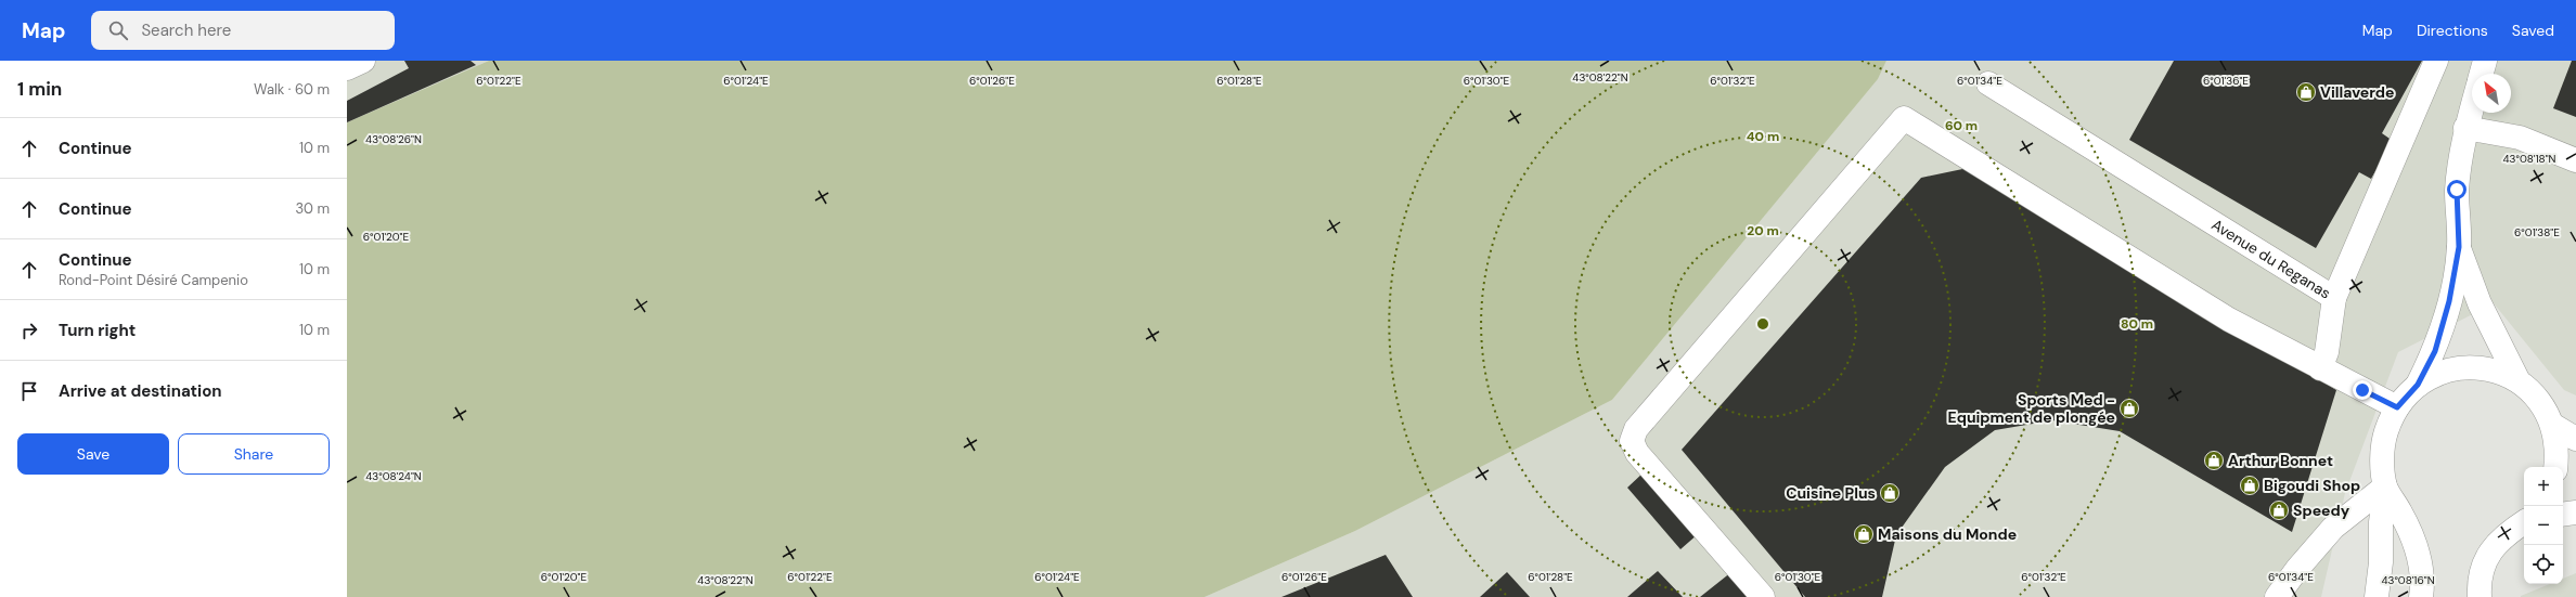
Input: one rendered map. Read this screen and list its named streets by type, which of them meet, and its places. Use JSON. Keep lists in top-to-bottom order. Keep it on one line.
{"streets":{"main road":["Avenue du Reganas"]},"places":{"shop":["Villaverde","Sports Med - Equipment de plongée","Arthur Bonnet","Bigoudi Shop","Cuisine Plus","Speedy","Maisons du Monde"]},"north":"top left","page":{"header":"Map","search":"Search here","nav":["Map","Directions","Saved"],"heading":["1 min","Walk · 60 m"],"list":[["Continue","10 m"],["Continue","30 m"],["Continue","Rond-Point Désiré Campenio","10 m"],["Turn right","10 m"],"Arrive at destination"],"buttons":["Save","Share"],"map_buttons":["+","−"]},"coordinates":["43°08'22\"N","6°01'26\"E","6°01'28\"E","6°01'22\"E","6°01'24\"E","6°01'30\"E","6°01'32\"E","6°01'34\"E","6°01'36\"E","43°08'26\"N","43°08'18\"N","6°01'38\"E","6°01'20\"E","43°08'24\"N","43°08'16\"N"],"rings":["60 m","40 m","20 m","80 m"]}
